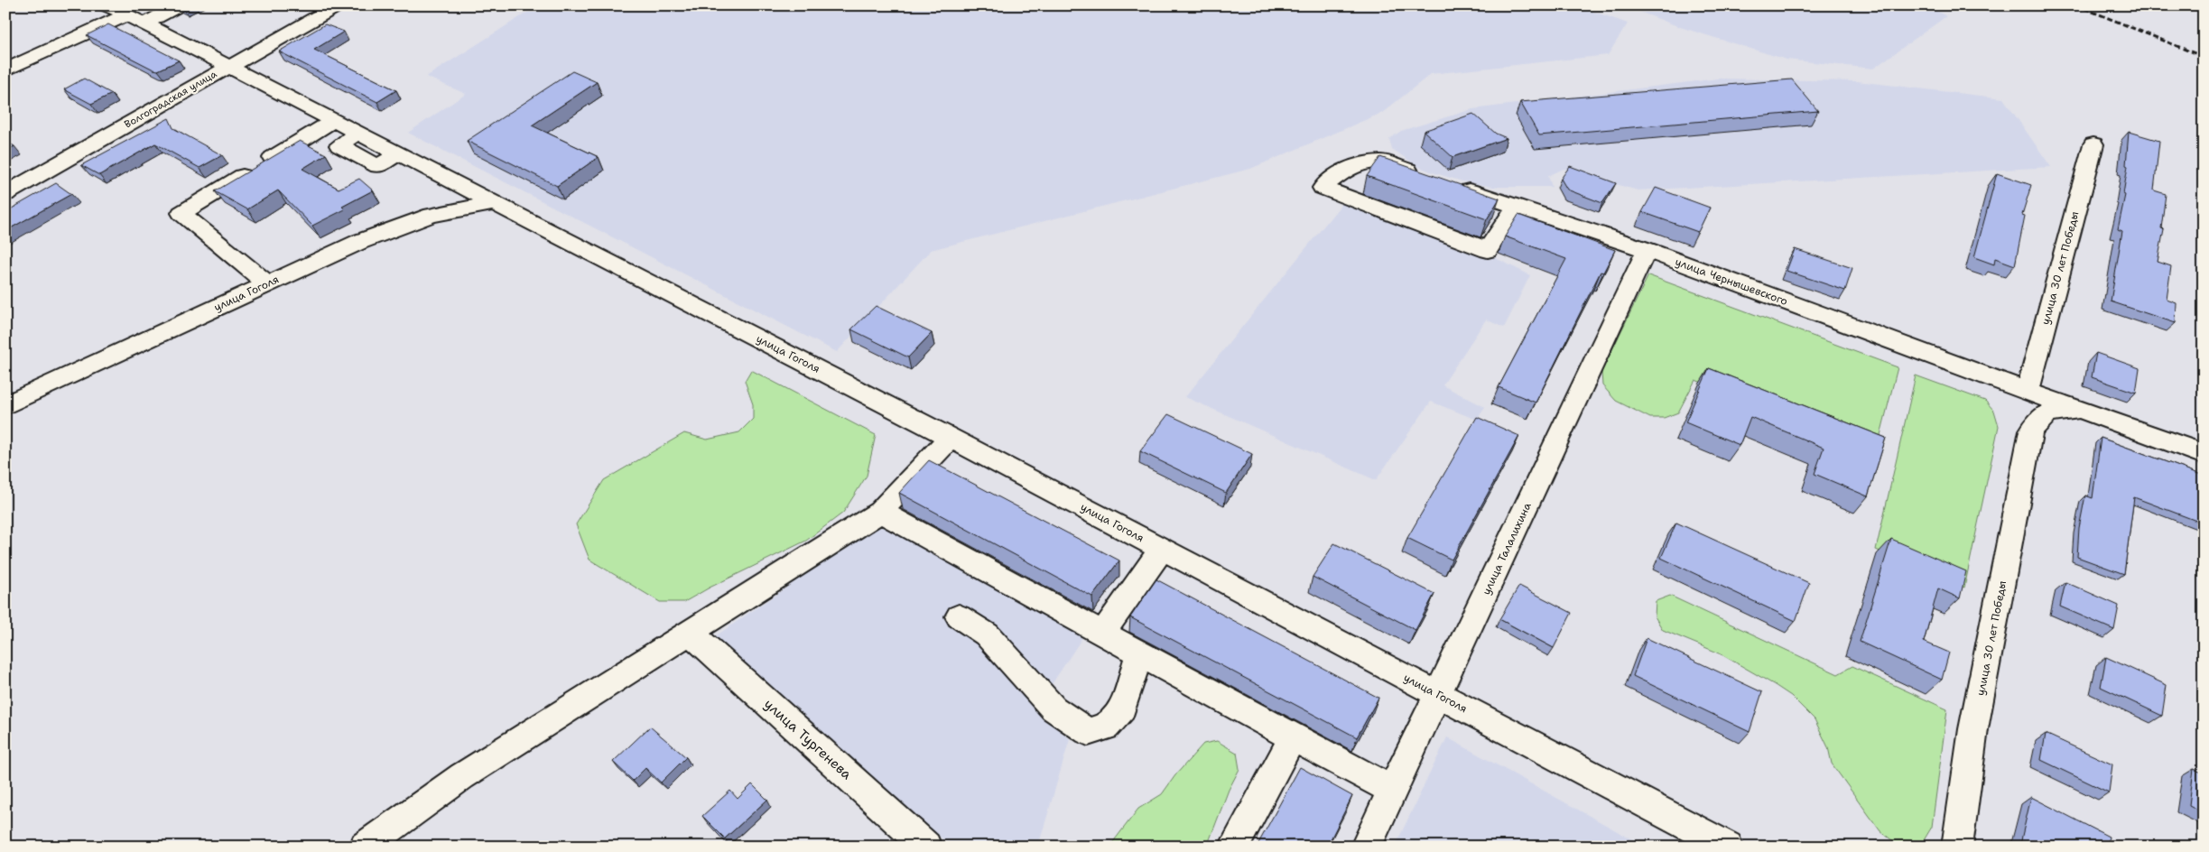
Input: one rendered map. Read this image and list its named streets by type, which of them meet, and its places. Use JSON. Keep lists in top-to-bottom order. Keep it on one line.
{"streets":{"street":["Волгоградская улица","улица 30 лет Победы","улица Чернышевского","улица Гоголя","улица Талалихина","улица Тургенева"]},"crossings":[["улица 30 лет Победы","улица Чернышевского"],["улица Чернышевского","улица Талалихина"],["улица Гоголя","улица Талалихина"]]}
